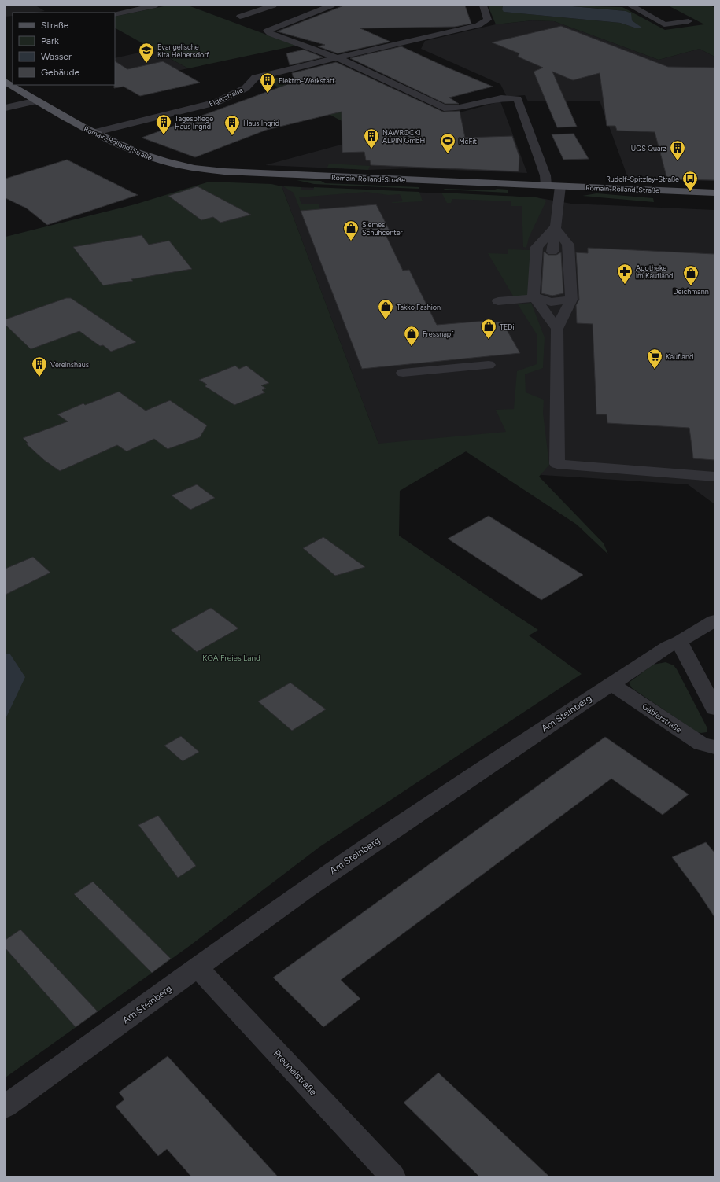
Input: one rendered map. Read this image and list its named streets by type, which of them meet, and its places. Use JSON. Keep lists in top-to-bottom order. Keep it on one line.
{"streets":{"main road":["Romain-Rolland-Straße"],"street":["Eigerstraße","Am Steinberg","Gäblerstraße","Preunelstraße"]},"crossings":[["Eigerstraße","Romain-Rolland-Straße"],["Am Steinberg","Gäblerstraße"],["Am Steinberg","Preunelstraße"]],"parks":["KGA Freies Land"],"places":{"school or university":["Evangelische Kita Heinersdorf"],"building":["Elektro-Werkstatt","Tagespflege Haus Ingrid","Haus Ingrid","NAWROCKI ALPIN GmbH","UQS Quarz","Vereinshaus"],"sports":["McFit"],"bus stop":["Rudolf-Spitzley-Straße"],"shop":["Siemes Schuhcenter","Deichmann","Takko Fashion","TEDi","Fressnapf"],"pharmacy":["Apotheke im Kaufland"],"supermarket":["Kaufland"]},"legend":["Straße","Park","Wasser","Gebäude"]}
